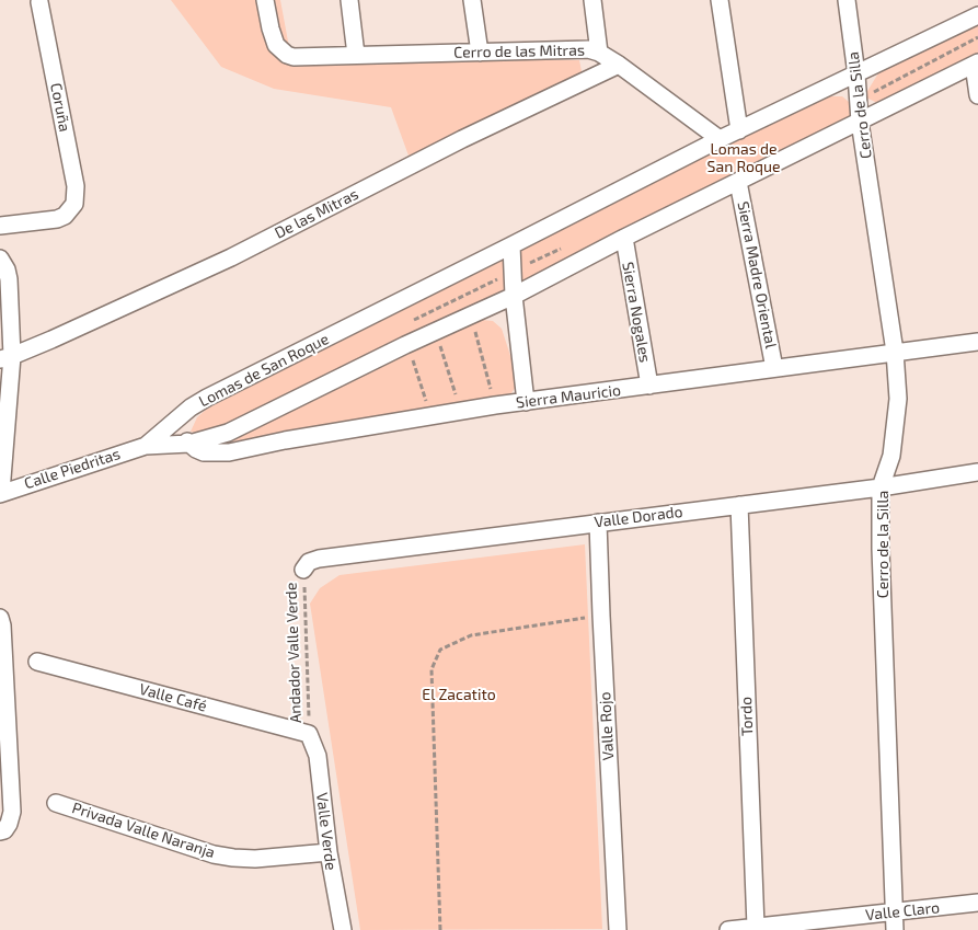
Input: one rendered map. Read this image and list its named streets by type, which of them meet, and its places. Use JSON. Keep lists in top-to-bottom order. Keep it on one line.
{"streets":{"street":["Cerro de las Mitras","Cerro de la Silla","Coruña","De las Mitras","Sierra Madre Oriental","Sierra Nogales","Lomas de San Roque","Sierra Mauricio","Calle Piedritas","Valle Dorado","Valle Café","Tordo","Valle Rojo","Privada Valle Naranja","Valle Verde","Valle Claro"],"path":["Andador Valle Verde"]},"crossings":[["Cerro de las Mitras","De las Mitras"],["Cerro de las Mitras","Lomas de San Roque"],["Cerro de la Silla","Lomas de San Roque"],["Cerro de la Silla","Sierra Mauricio"],["Cerro de la Silla","Valle Dorado"],["Cerro de la Silla","Valle Claro"],["Sierra Madre Oriental","Sierra Mauricio"],["Sierra Nogales","Sierra Mauricio"],["Lomas de San Roque","Calle Piedritas"],["Valle Dorado","Andador Valle Verde"],["Valle Dorado","Tordo"],["Valle Dorado","Valle Rojo"],["Andador Valle Verde","Valle Café"],["Andador Valle Verde","Valle Verde"],["Valle Café","Valle Verde"],["Tordo","Valle Claro"],["Privada Valle Naranja","Valle Verde"]],"parks":["Lomas de San Roque","El Zacatito"]}
